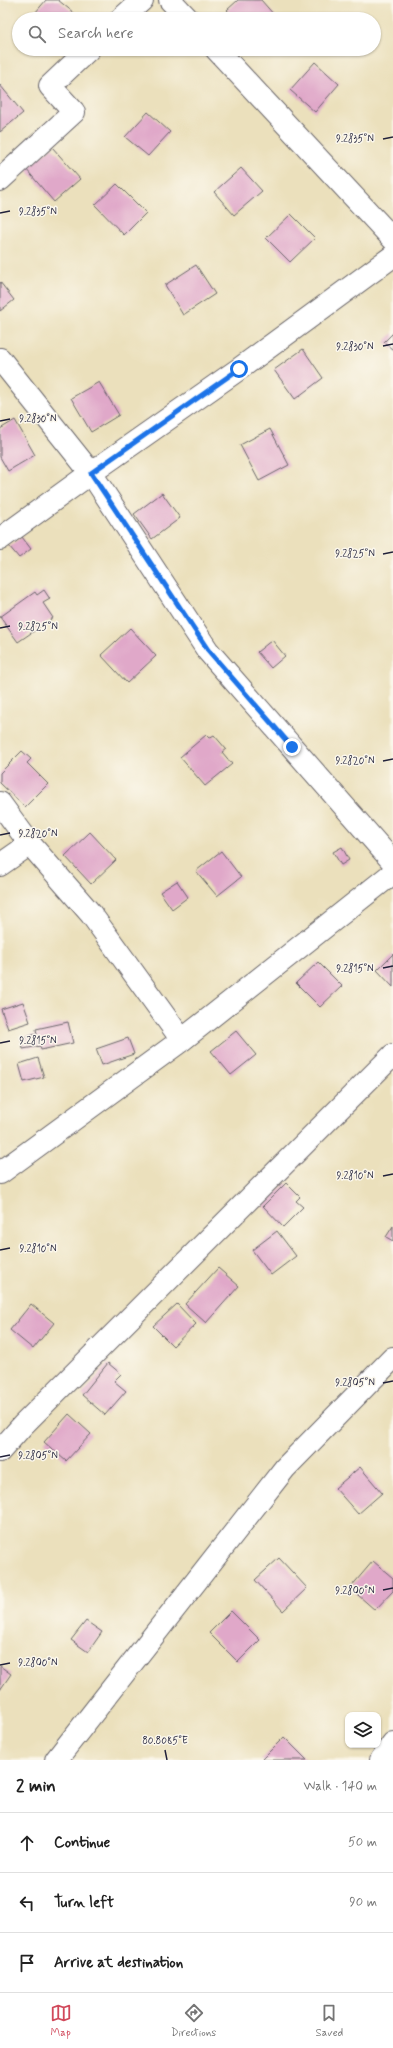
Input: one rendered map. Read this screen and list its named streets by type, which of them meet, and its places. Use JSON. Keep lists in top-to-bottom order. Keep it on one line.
{"page":{"search":"Search here","heading":["2 min","Walk · 140 m"],"list":[["Continue","50 m"],["Turn left","90 m"],"Arrive at destination"],"nav":["Map","Directions","Saved"]},"coordinates":["9.2835°N","9.2830°N","9.2825°N","9.2820°N","9.2815°N","9.2810°N","9.2805°N","9.2800°N","80.8085°E"]}
